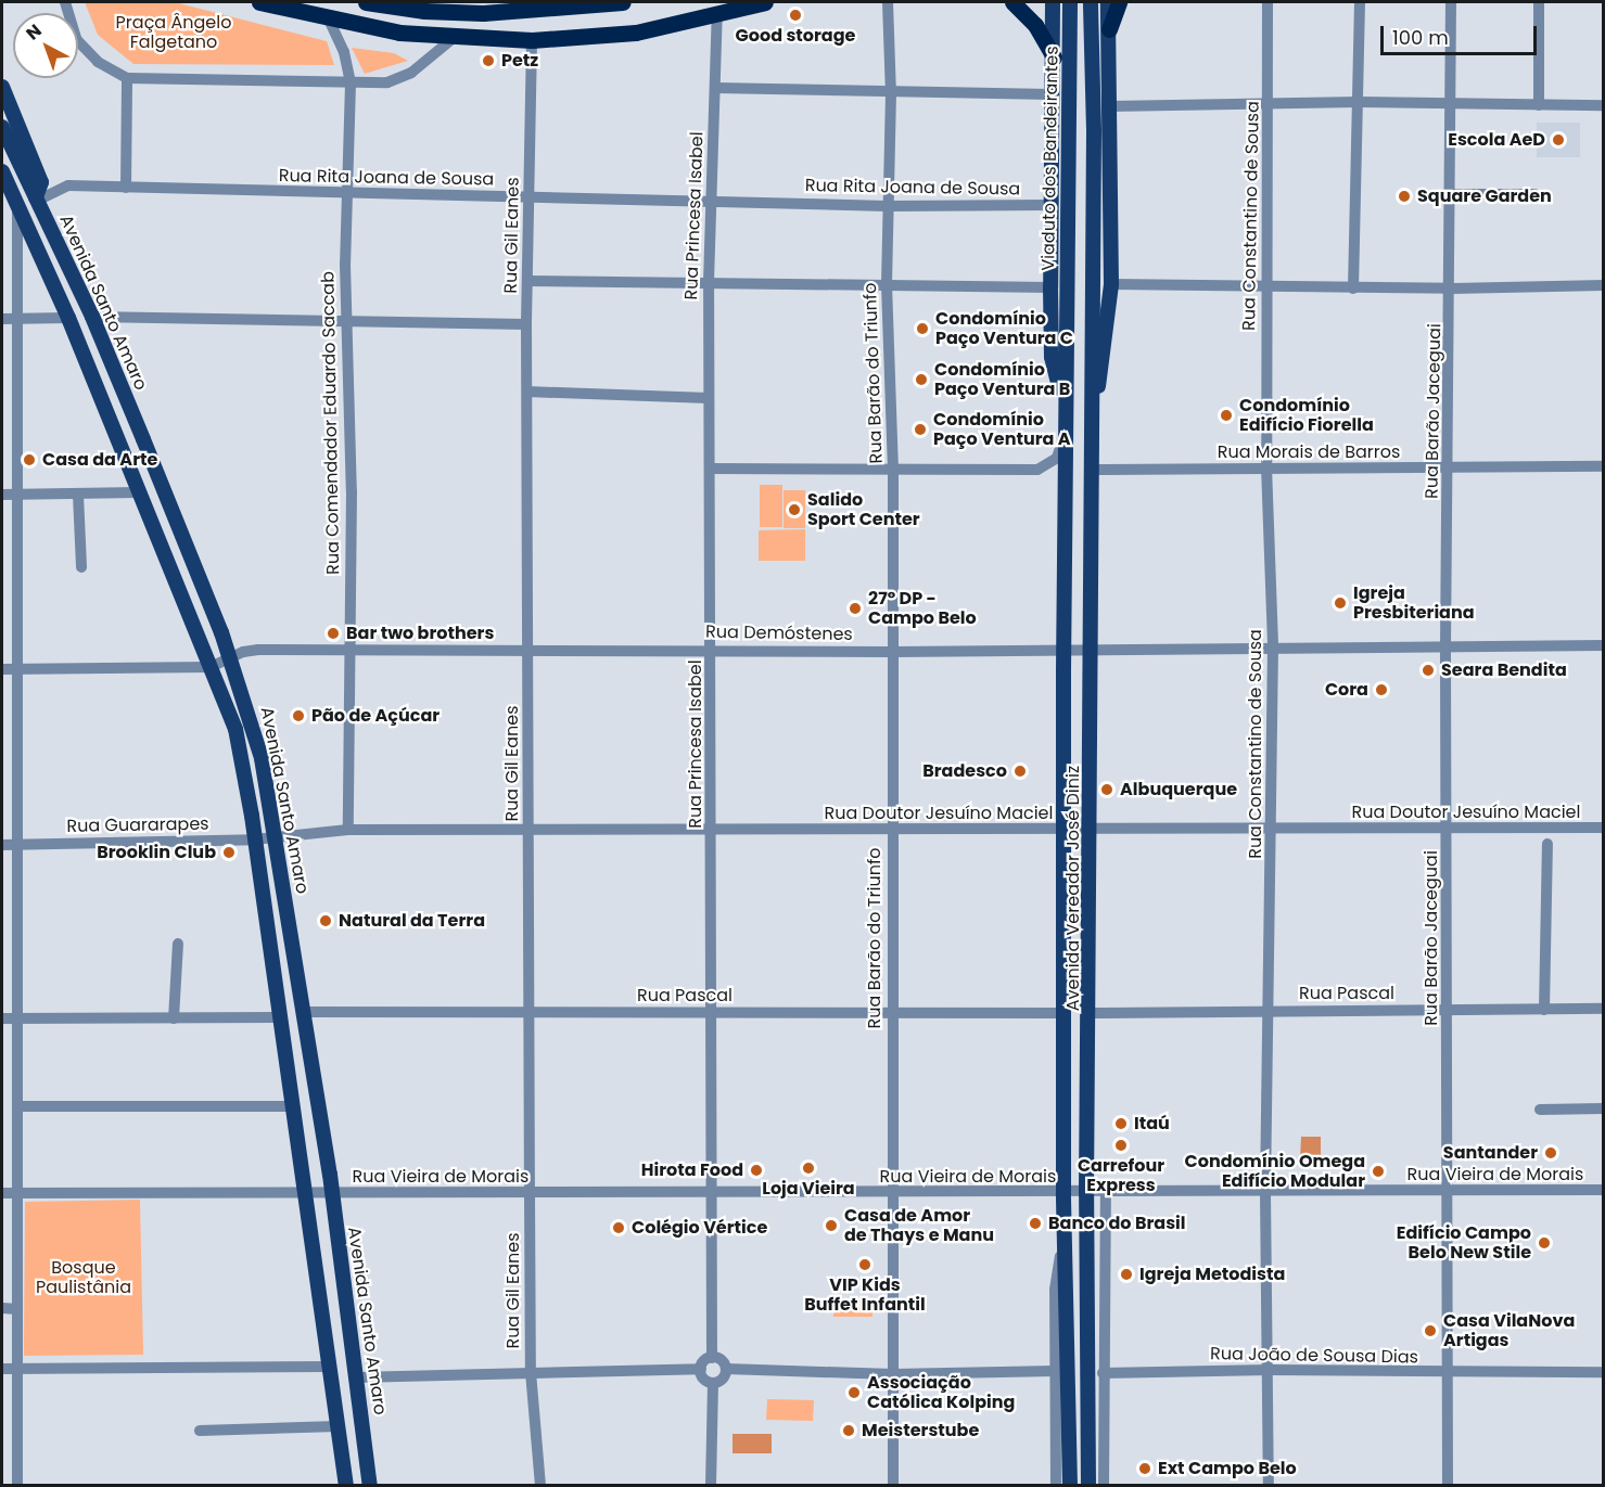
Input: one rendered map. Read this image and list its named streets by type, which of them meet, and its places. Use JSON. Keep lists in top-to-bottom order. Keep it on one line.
{"streets":{"main road":["Viaduto dos Bandeirantes","Avenida Santo Amaro","Avenida Vereador José Diniz"],"street":["Rua Rita Joana de Sousa","Rua Princesa Isabel","Rua Constantino de Sousa","Rua Gil Eanes","Rua Barão do Triunfo","Rua Barão Jaceguai","Rua Comendador Eduardo Saccab","Rua Morais de Barros","Rua Demóstenes","Rua Doutor Jesuíno Maciel","Rua Guararapes","Rua Pascal","Rua Vieira de Morais","Rua João de Sousa Dias"]},"crossings":[["Viaduto dos Bandeirantes","Avenida Vereador José Diniz"],["Rua Rita Joana de Sousa","Rua Princesa Isabel"],["Rua Rita Joana de Sousa","Rua Gil Eanes"],["Rua Rita Joana de Sousa","Avenida Santo Amaro"],["Rua Rita Joana de Sousa","Rua Barão do Triunfo"],["Rua Rita Joana de Sousa","Rua Comendador Eduardo Saccab"],["Rua Princesa Isabel","Rua Demóstenes"],["Rua Princesa Isabel","Rua Doutor Jesuíno Maciel"],["Rua Princesa Isabel","Rua Pascal"],["Rua Princesa Isabel","Rua Vieira de Morais"],["Rua Constantino de Sousa","Rua Morais de Barros"],["Rua Constantino de Sousa","Rua Demóstenes"],["Rua Constantino de Sousa","Rua Doutor Jesuíno Maciel"],["Rua Constantino de Sousa","Rua Pascal"],["Rua Constantino de Sousa","Rua Vieira de Morais"],["Rua Constantino de Sousa","Rua João de Sousa Dias"],["Rua Gil Eanes","Rua Demóstenes"],["Rua Gil Eanes","Rua Doutor Jesuíno Maciel"],["Rua Gil Eanes","Rua Pascal"],["Rua Gil Eanes","Rua Vieira de Morais"],["Avenida Santo Amaro","Rua Demóstenes"],["Avenida Santo Amaro","Rua Doutor Jesuíno Maciel"],["Avenida Santo Amaro","Rua Guararapes"],["Avenida Santo Amaro","Rua Pascal"],["Avenida Santo Amaro","Rua Vieira de Morais"],["Rua Barão do Triunfo","Rua Demóstenes"],["Rua Barão do Triunfo","Rua Doutor Jesuíno Maciel"],["Rua Barão do Triunfo","Rua Pascal"],["Rua Barão do Triunfo","Rua Vieira de Morais"],["Rua Barão Jaceguai","Rua Morais de Barros"],["Rua Barão Jaceguai","Rua Demóstenes"],["Rua Barão Jaceguai","Rua Doutor Jesuíno Maciel"],["Rua Barão Jaceguai","Rua Pascal"],["Rua Barão Jaceguai","Rua Vieira de Morais"],["Rua Barão Jaceguai","Rua João de Sousa Dias"],["Rua Comendador Eduardo Saccab","Rua Demóstenes"],["Rua Comendador Eduardo Saccab","Rua Doutor Jesuíno Maciel"],["Rua Morais de Barros","Avenida Vereador José Diniz"],["Rua Demóstenes","Avenida Vereador José Diniz"],["Rua Doutor Jesuíno Maciel","Rua Guararapes"],["Rua Doutor Jesuíno Maciel","Avenida Vereador José Diniz"],["Avenida Vereador José Diniz","Rua Pascal"],["Avenida Vereador José Diniz","Rua Vieira de Morais"]],"parks":["Praça Ângelo Falgetano","Bosque Paulistânia"],"places":["Good storage","Petz","Escola AeD","Square Garden","Condomínio Paço Ventura C","Condomínio Paço Ventura B","Condomínio Edifício Fiorella","Condomínio Paço Ventura A","Casa da Arte","Salido Sport Center","Igreja Presbiteriana","27° DP - Campo Belo","Bar two brothers","Seara Bendita","Cora","Pão de Açúcar","Bradesco","Albuquerque","Brooklin Club","Natural da Terra","Itaú","Carrefour Express","Santander","Loja Vieira","Hirota Food","Condomínio Omega Edifício Modular","Banco do Brasil","Casa de Amor de Thays e Manu","Colégio Vértice","Edifício Campo Belo New Stile","VIP Kids Buffet Infantil","Igreja Metodista","Casa VilaNova Artigas","Associação Católica Kolping","Meisterstube","Ext Campo Belo"],"scale_bar":"100 m","north":"top left"}
